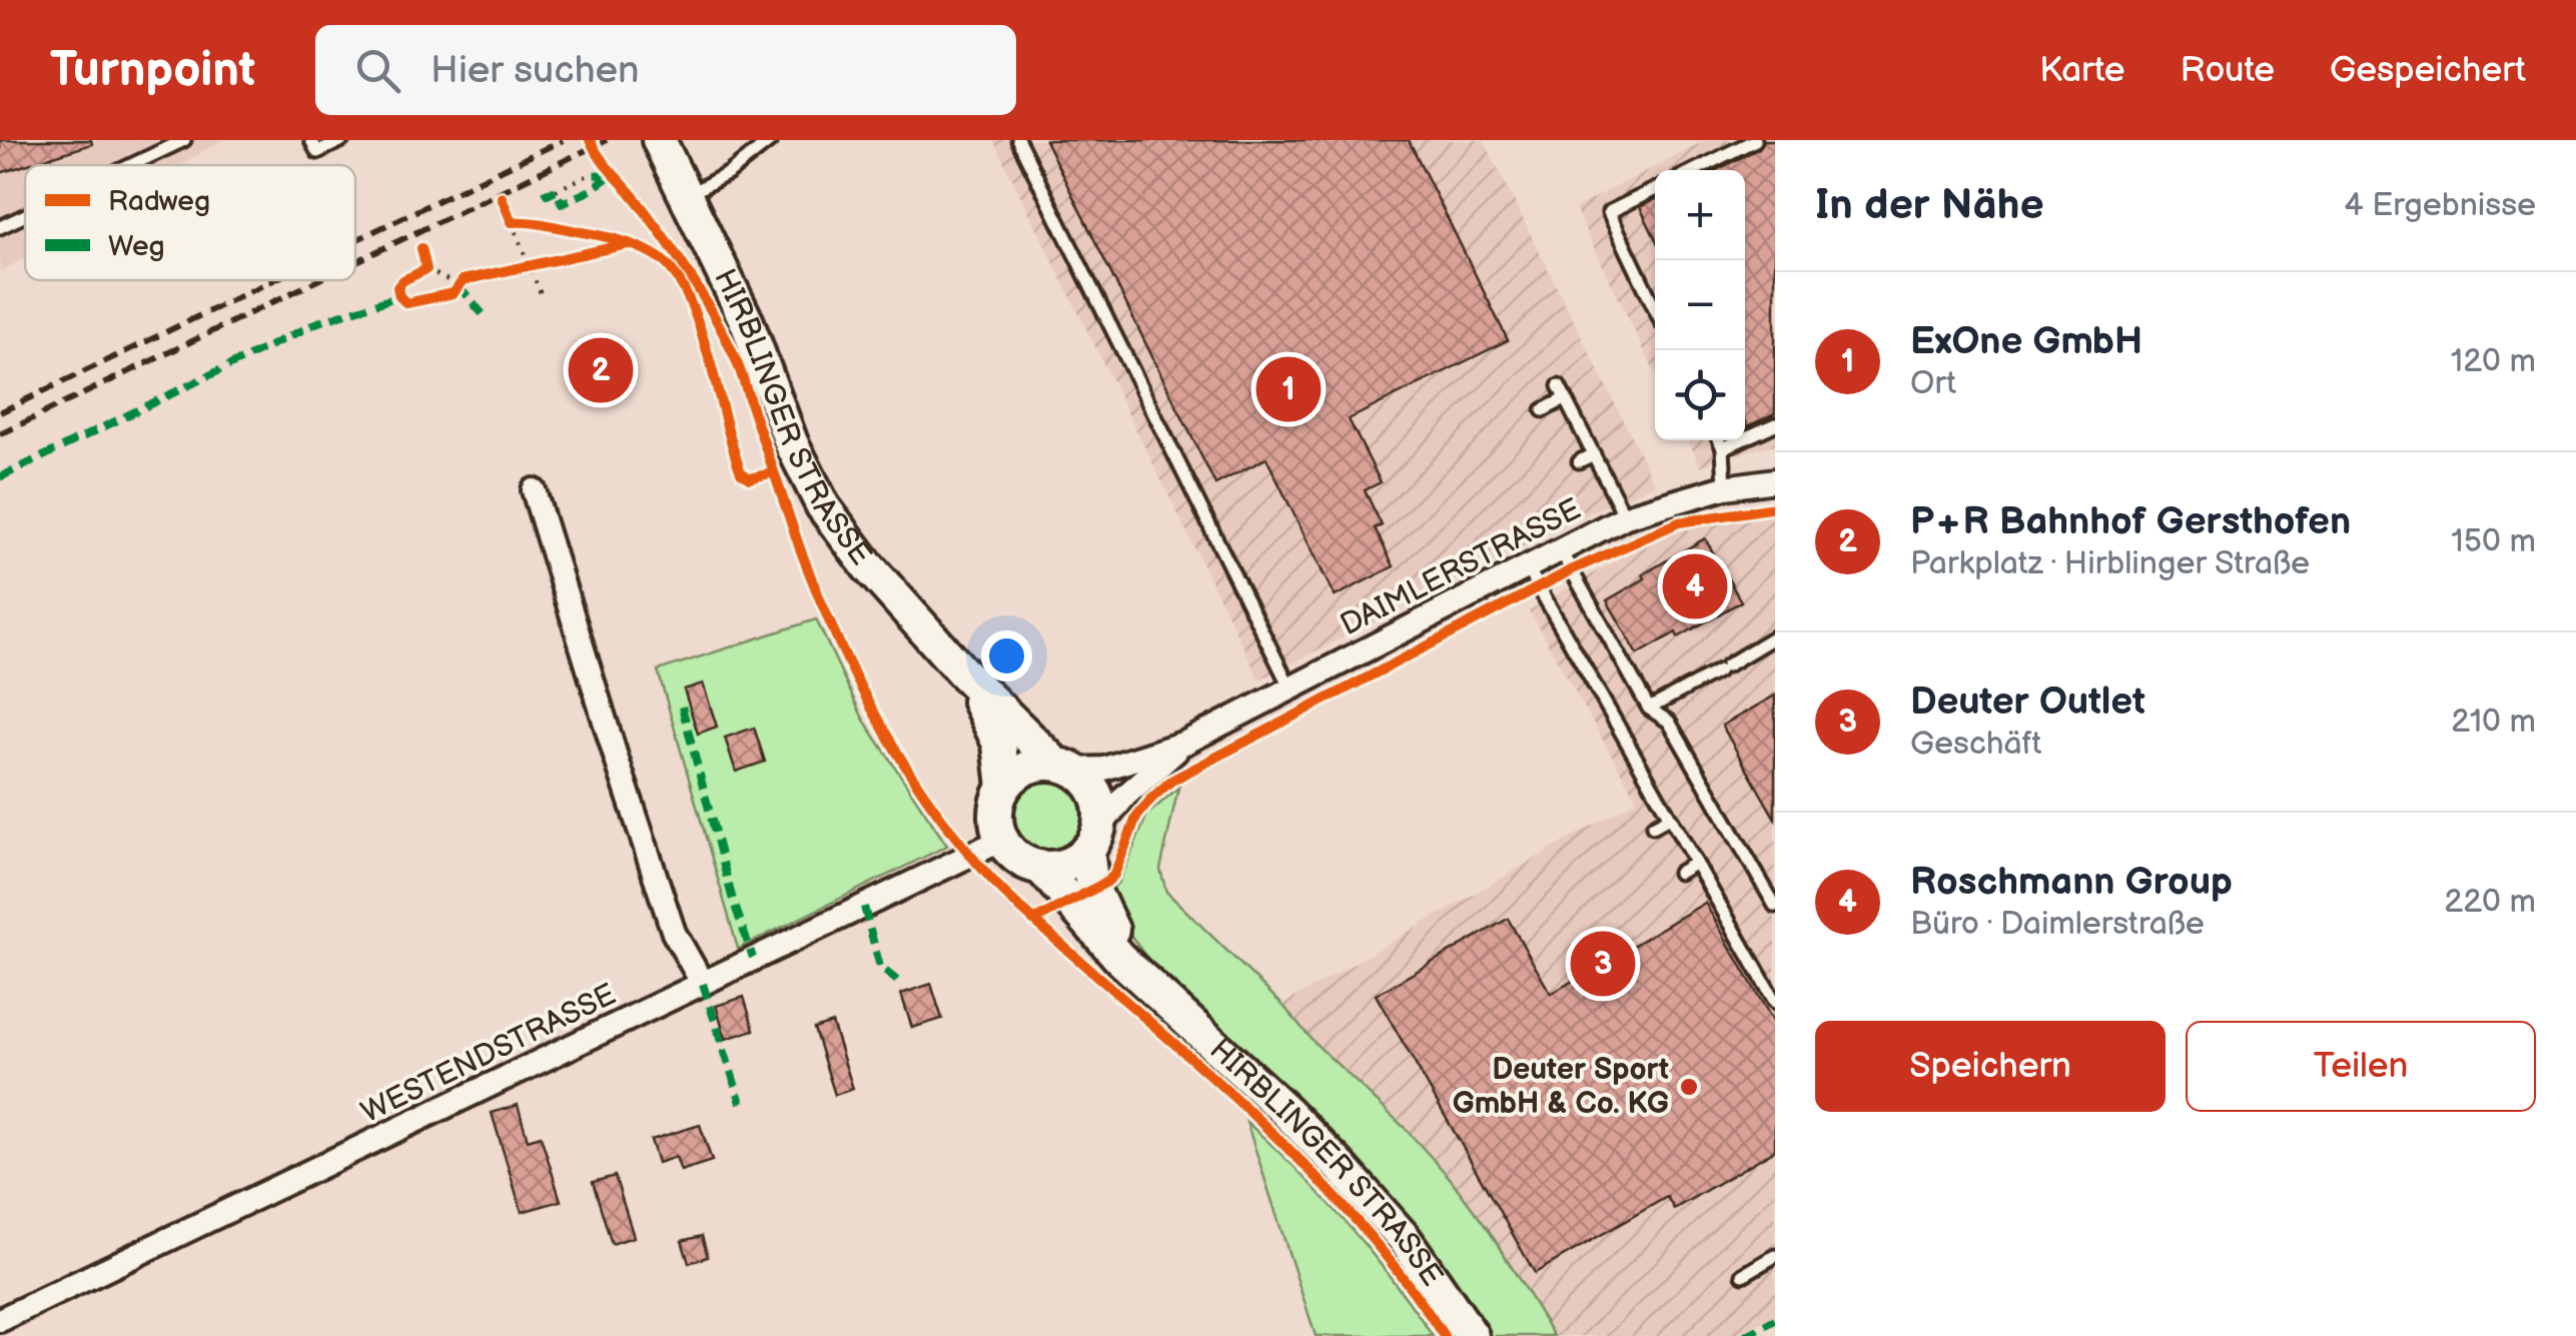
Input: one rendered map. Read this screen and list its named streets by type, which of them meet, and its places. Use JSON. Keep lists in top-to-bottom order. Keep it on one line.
{"streets":{"main road":["HIRBLINGER STRASSE"],"street":["DAIMLERSTRASSE","WESTENDSTRASSE"]},"crossings":[["HIRBLINGER STRASSE","DAIMLERSTRASSE"],["HIRBLINGER STRASSE","WESTENDSTRASSE"],["DAIMLERSTRASSE","WESTENDSTRASSE"]],"places":["Deuter Sport GmbH & Co. KG"],"legend":["Radweg","Weg"],"page":{"header":"Turnpoint","search":"Hier suchen","nav":["Karte","Route","Gespeichert"],"heading":["In der Nähe","4 Ergebnisse"],"map_buttons":["+","−"],"list":[{"mark":"1","name":"ExOne GmbH","note":"Ort","value":"120 m"},{"mark":"2","name":"P+R Bahnhof Gersthofen","note":"Parkplatz · Hirblinger Straße","value":"150 m"},{"mark":"3","name":"Deuter Outlet","note":"Geschäft","value":"210 m"},{"mark":"4","name":"Roschmann Group","note":"Büro · Daimlerstraße","value":"220 m"}],"pins":["2","1","4","3"],"buttons":["Speichern","Teilen"]}}
